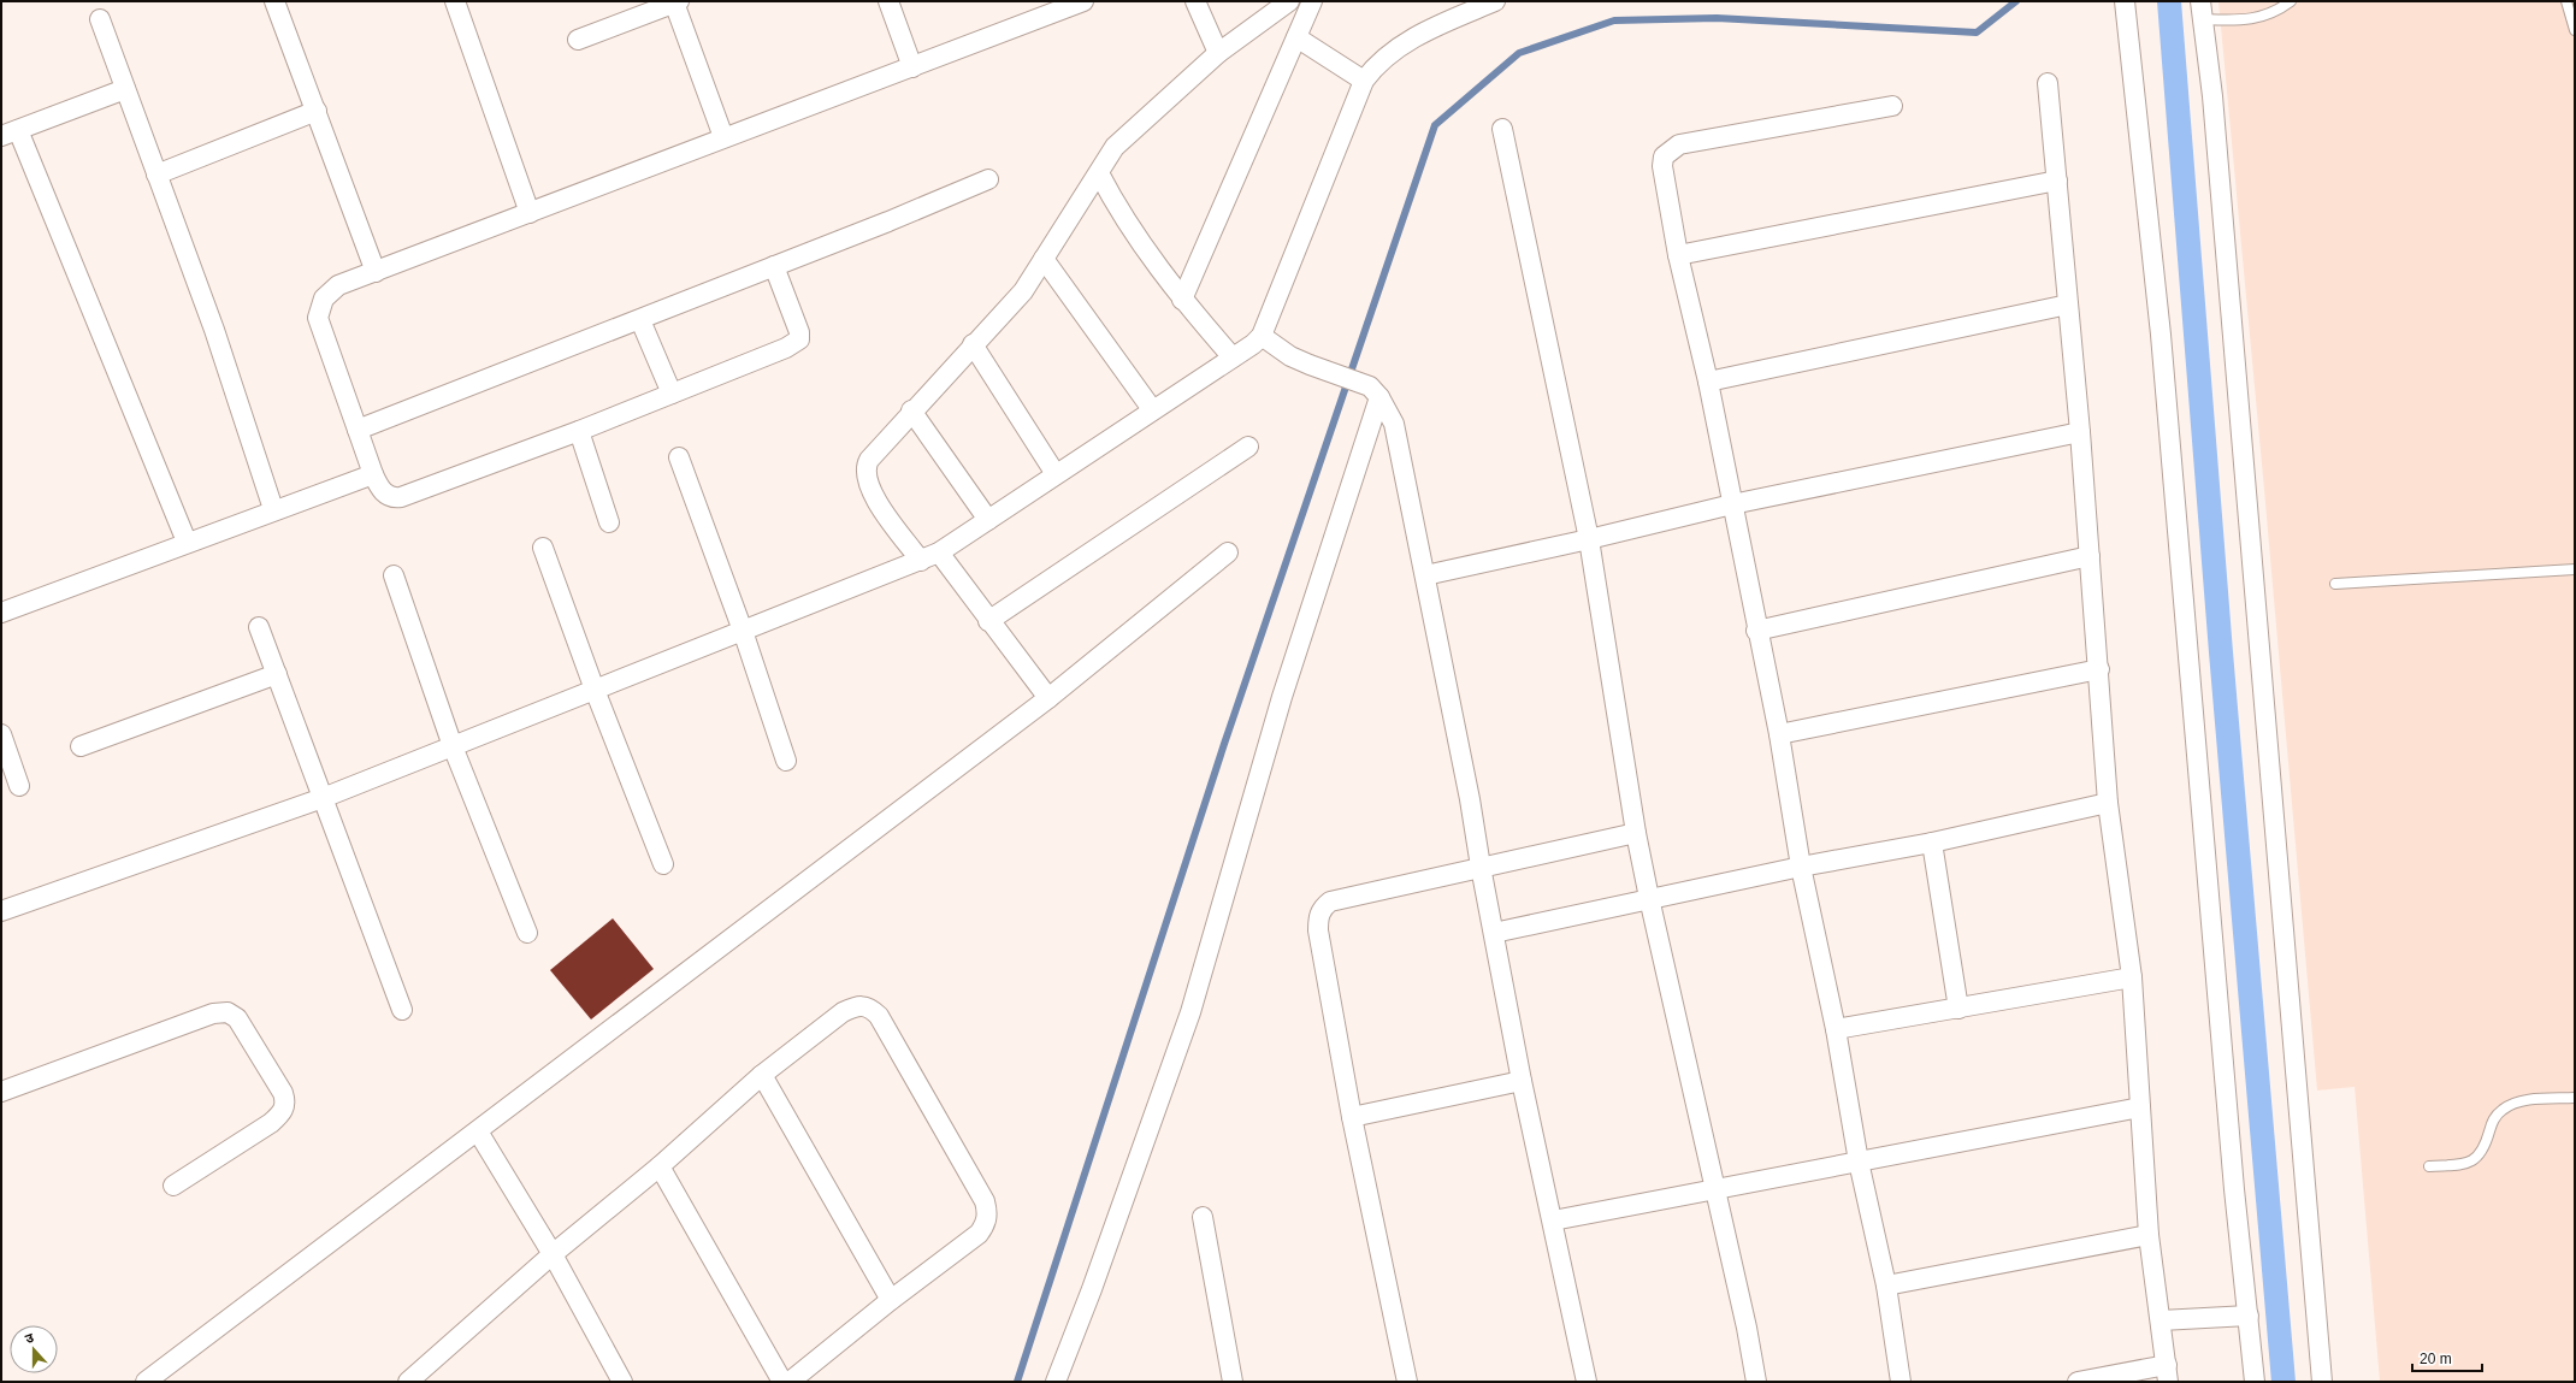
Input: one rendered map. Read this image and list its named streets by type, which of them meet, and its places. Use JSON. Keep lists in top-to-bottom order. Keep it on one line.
{"scale_bar":"20 m","north":"top"}
